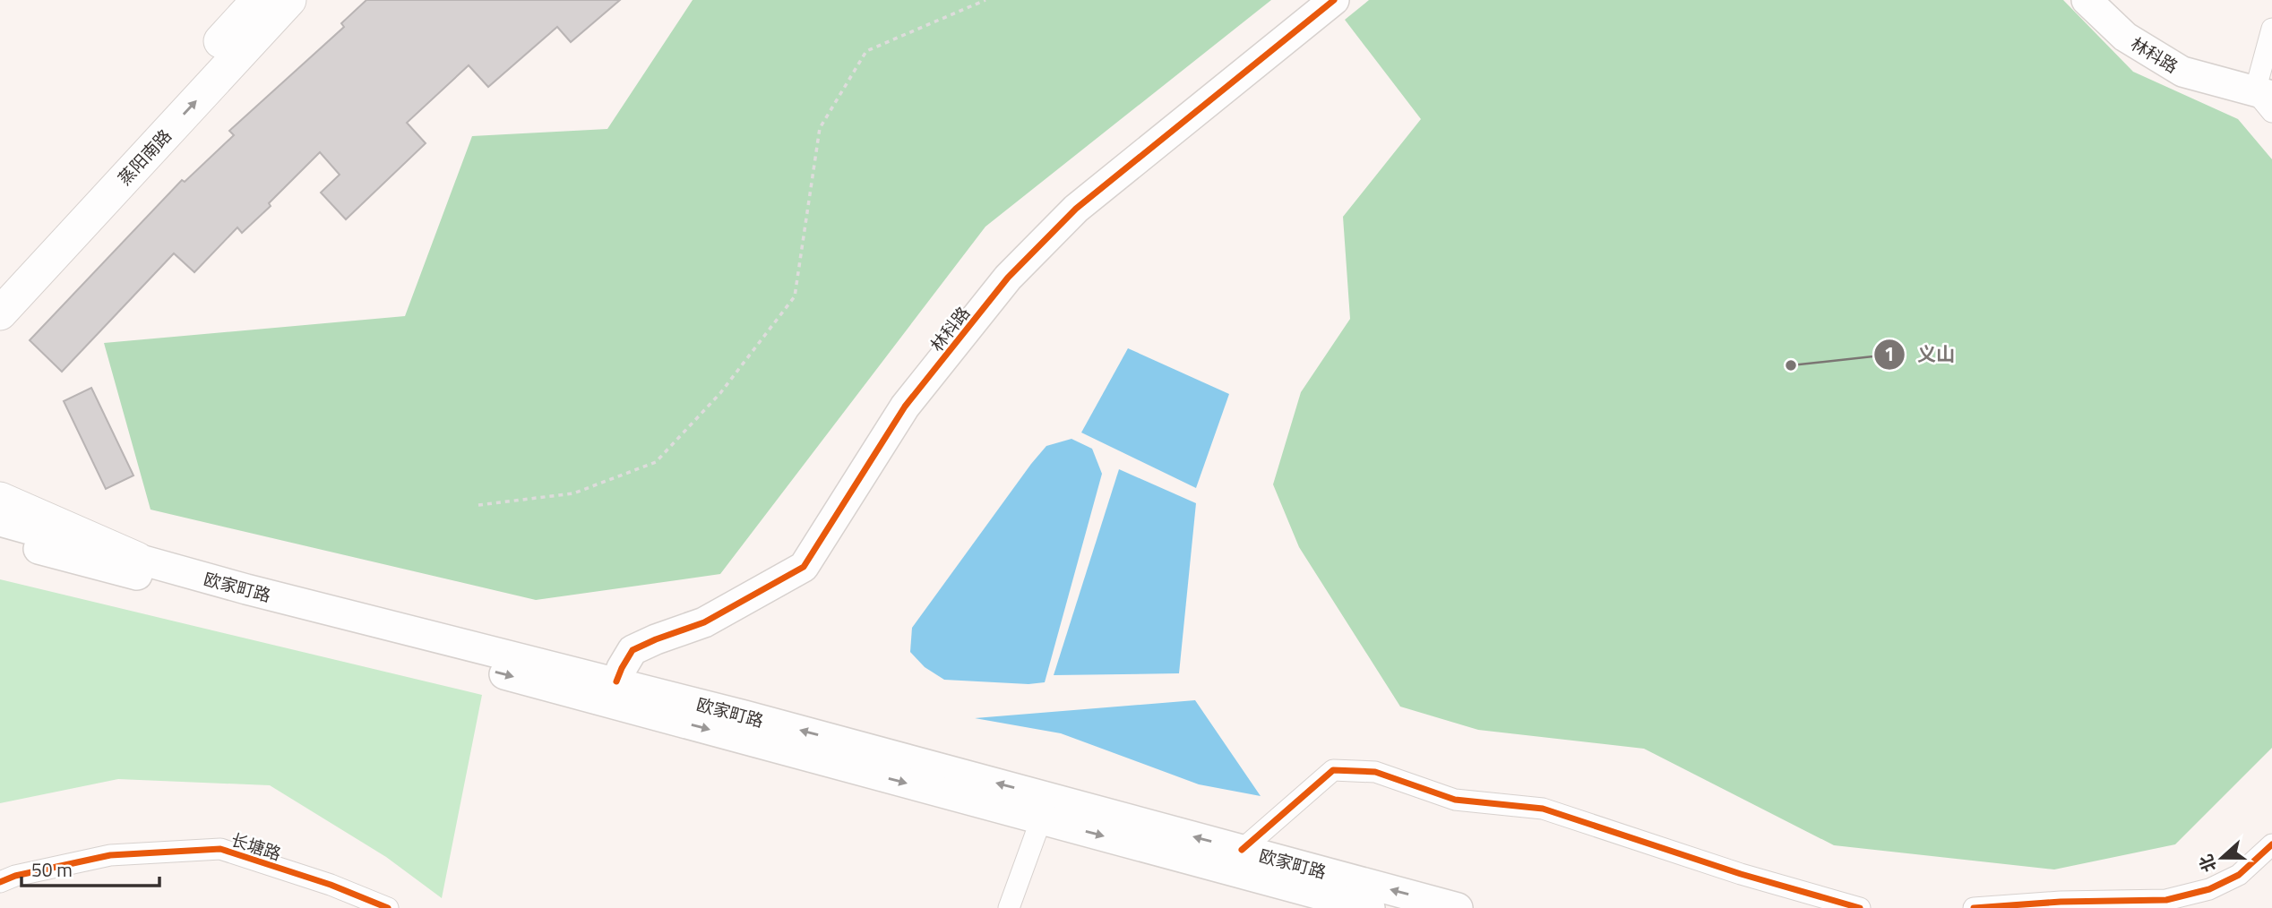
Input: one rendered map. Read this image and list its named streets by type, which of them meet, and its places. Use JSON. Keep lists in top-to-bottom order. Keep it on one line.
{"streets":{"main road":["林科路","蒸阳南路","欧家町路"],"street":["长塘路"]},"crossings":[["林科路","欧家町路"]],"places":["义山"],"scale_bar":"50 m","north":"left"}
